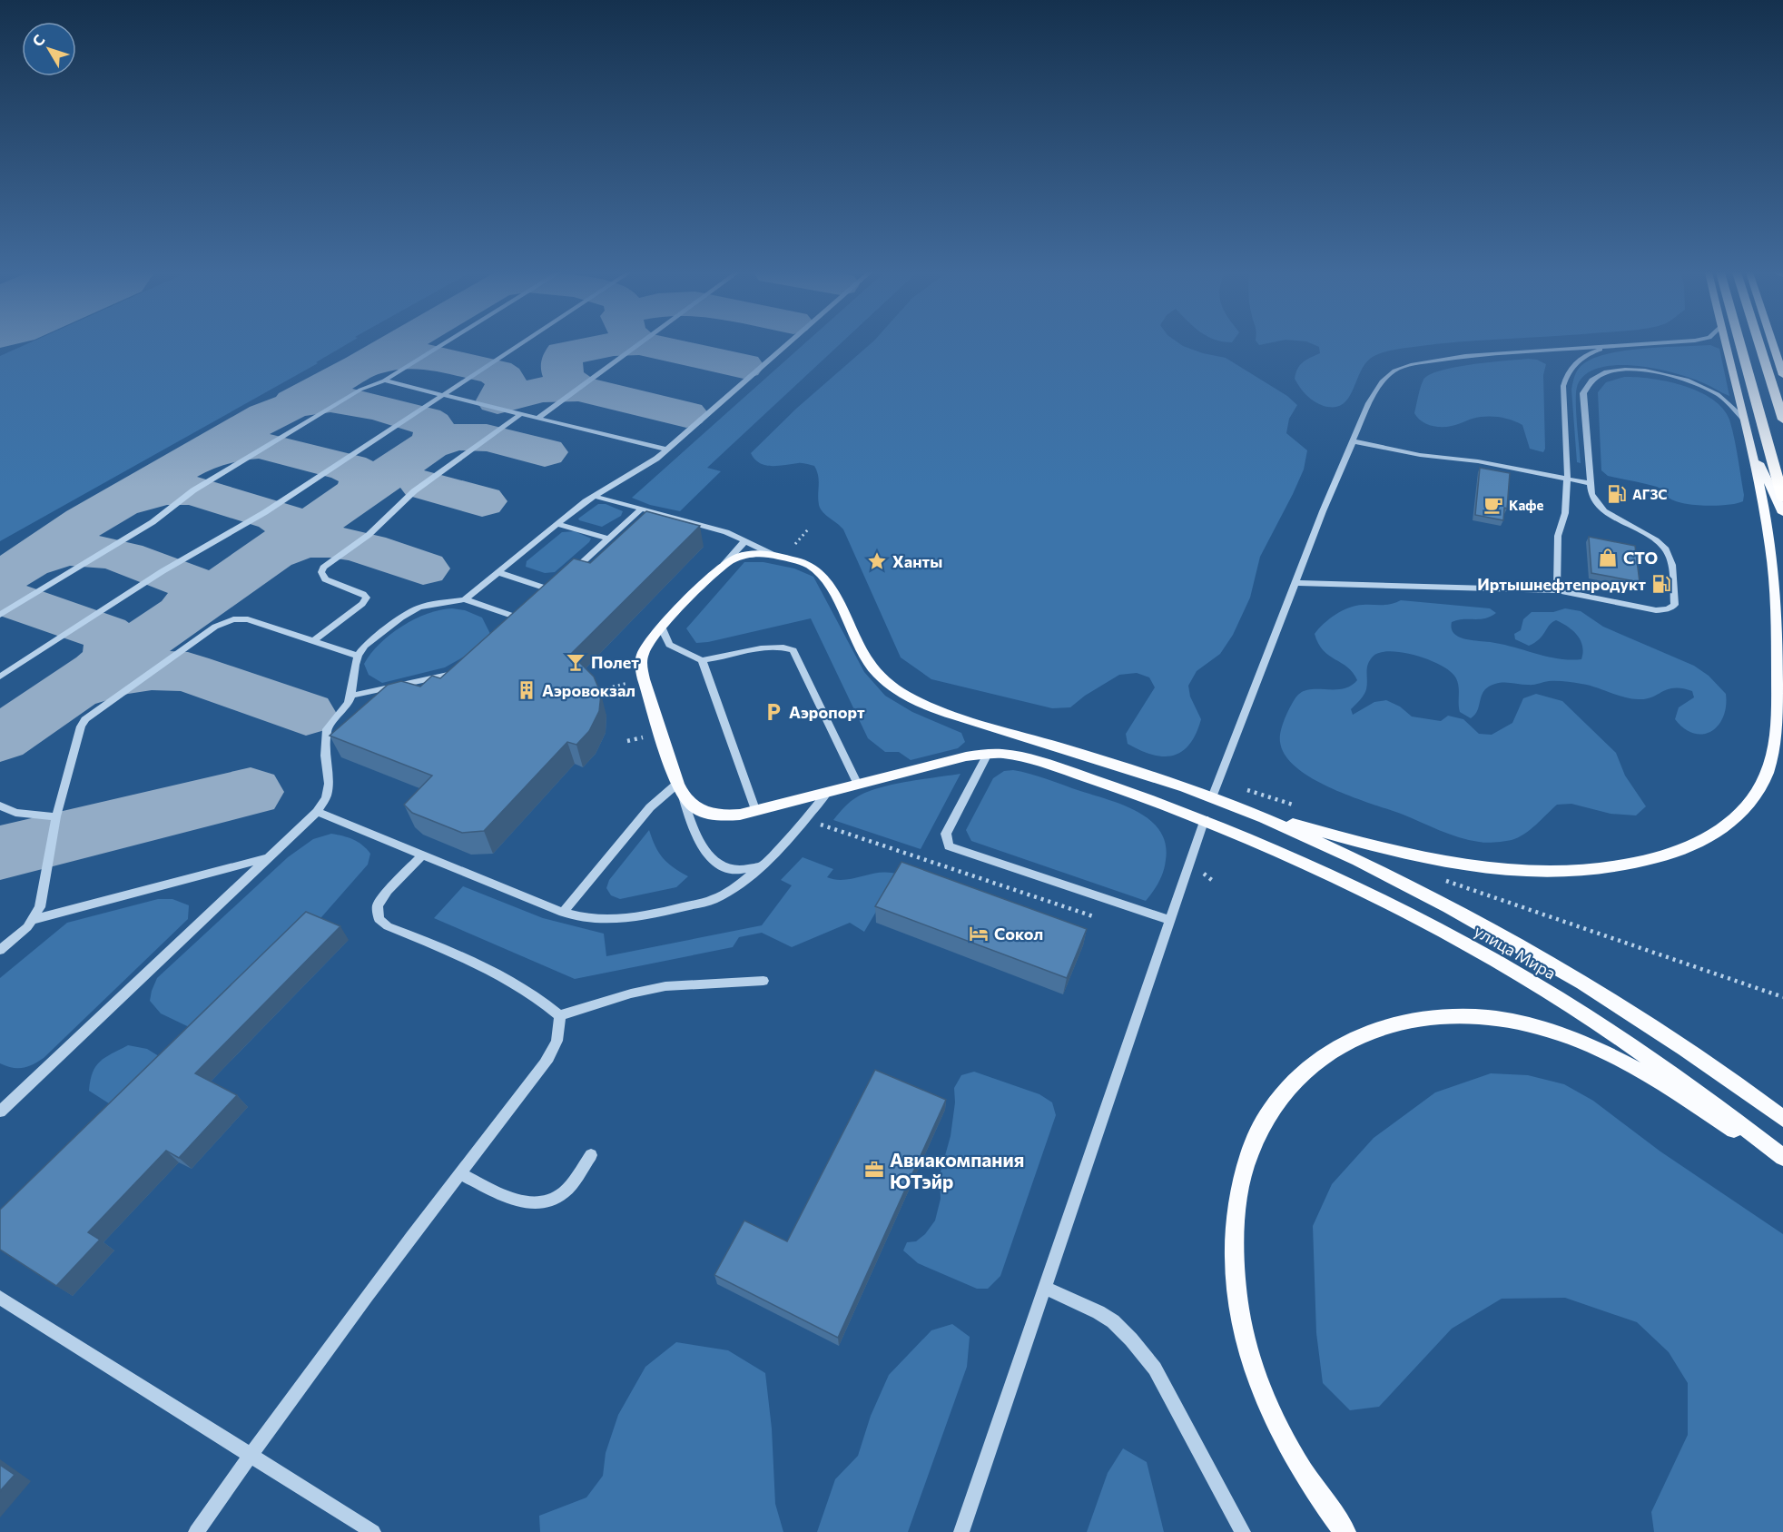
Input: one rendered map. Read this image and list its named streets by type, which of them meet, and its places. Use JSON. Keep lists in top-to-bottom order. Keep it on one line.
{"streets":{"main road":["улица Мира"]},"places":{"fuel station":["АГЗС","Иртышнефтепродукт"],"cafe":["Кафе"],"shop":["СТО"],"place":["Ханты"],"bar":["Полет"],"building":["Аэровокзал"],"parking":["Аэропорт"],"hotel":["Сокол"],"office":["Авиакомпания ЮТэйр"]},"north":"top left"}
